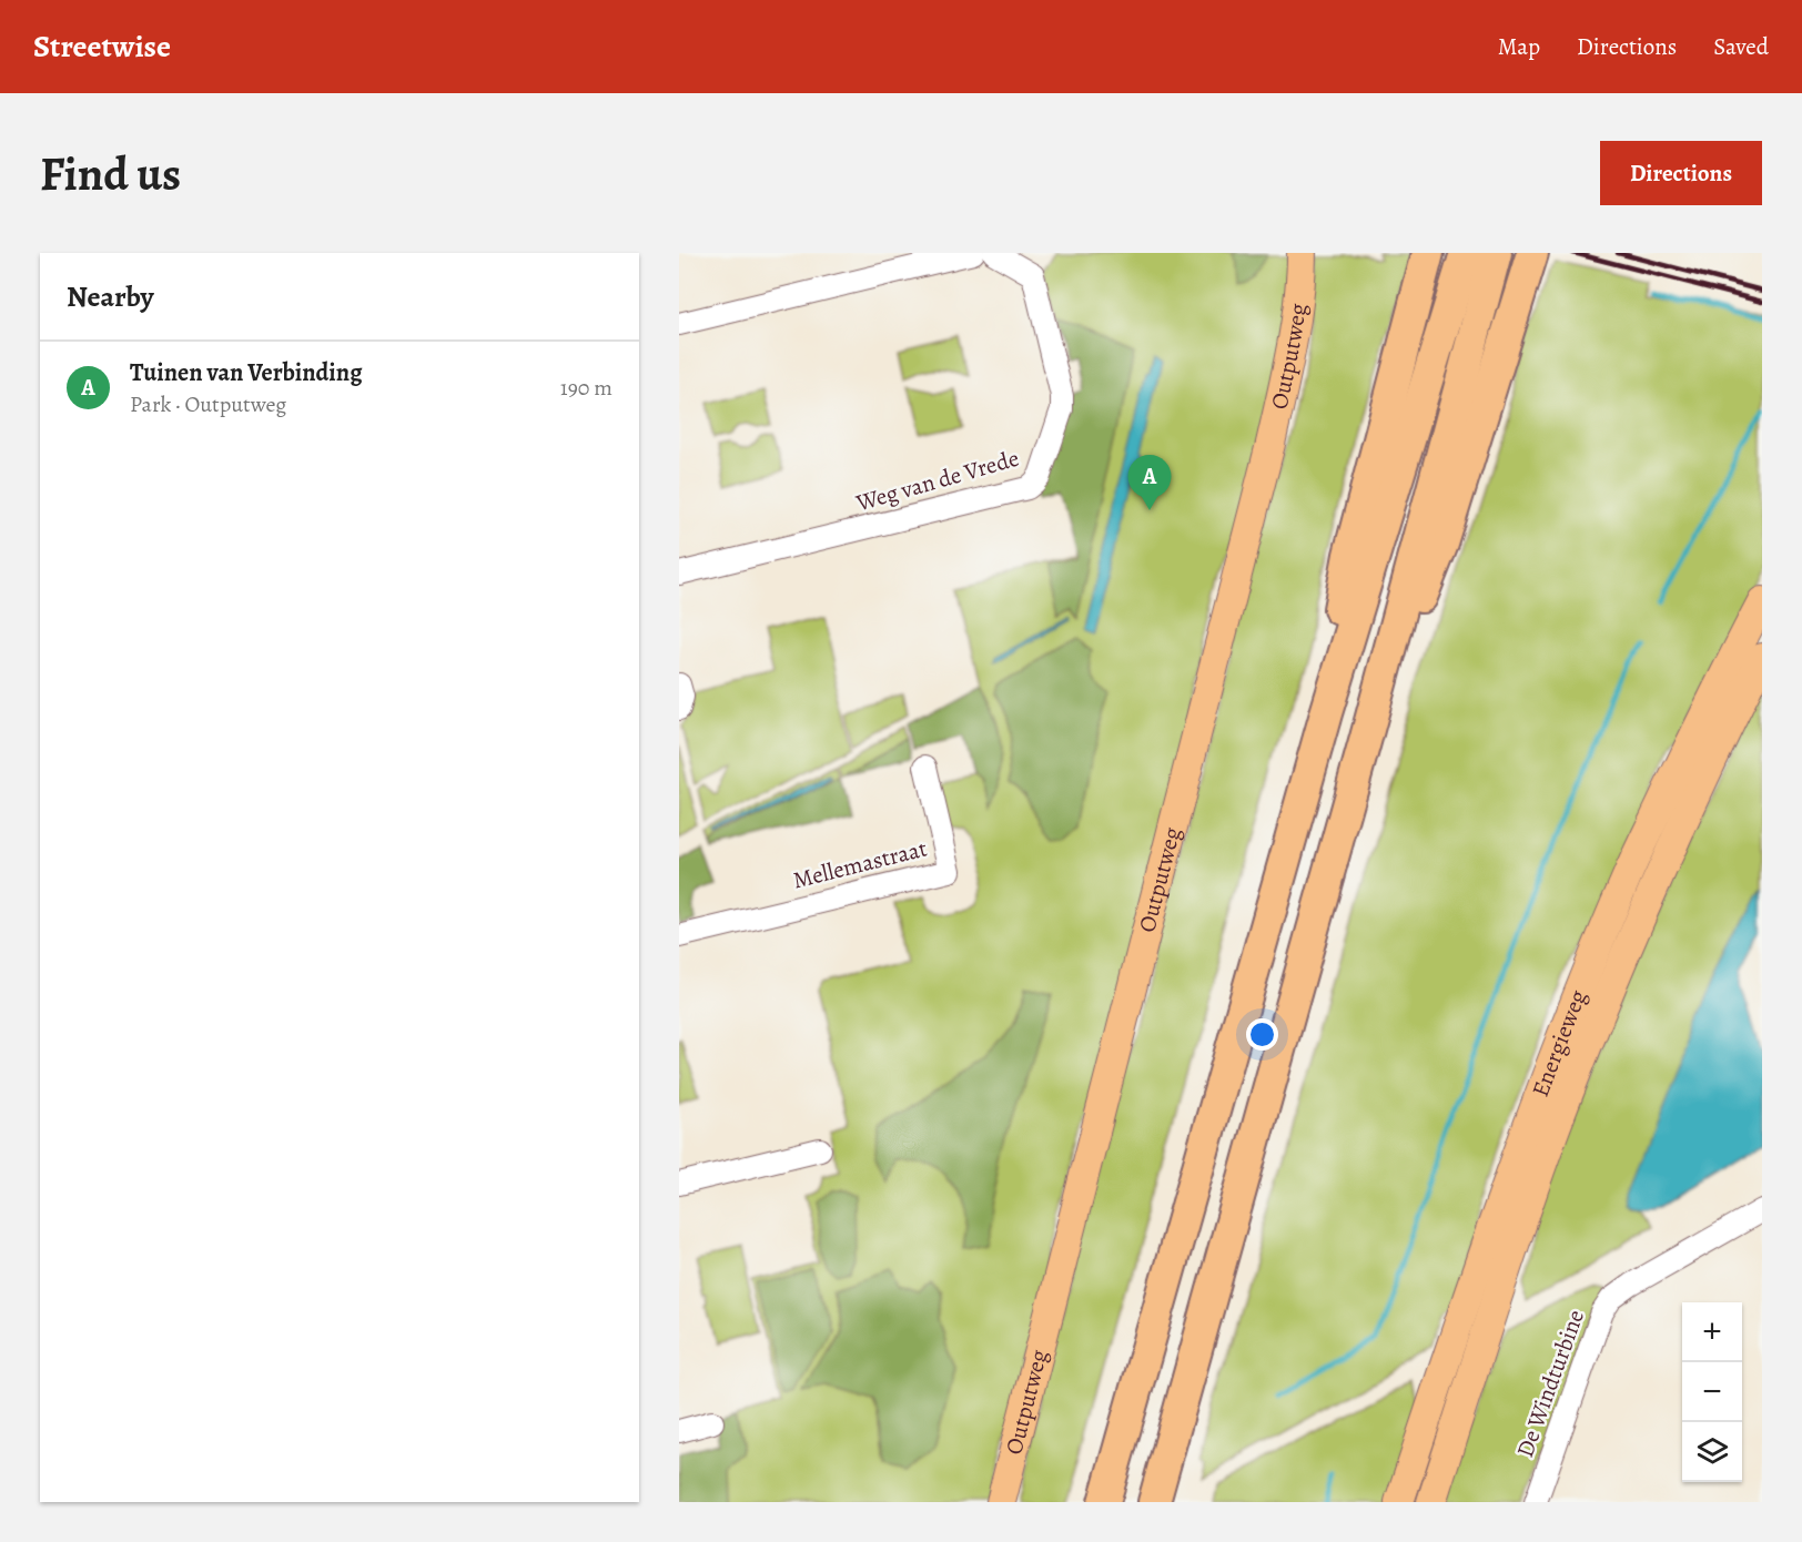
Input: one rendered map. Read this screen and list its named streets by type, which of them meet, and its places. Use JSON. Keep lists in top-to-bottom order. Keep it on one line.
{"streets":{"main road":["Outputweg","Energieweg"],"street":["Weg van de Vrede","Mellemastraat","De Windturbine"]},"page":{"header":"Streetwise","nav":["Map","Directions","Saved"],"buttons":"Directions","title":"Find us","heading":"Nearby","list":[{"mark":"A","name":"Tuinen van Verbinding","note":"Park · Outputweg","value":"190 m"}],"pins":"A","map_buttons":["+","−"]}}
